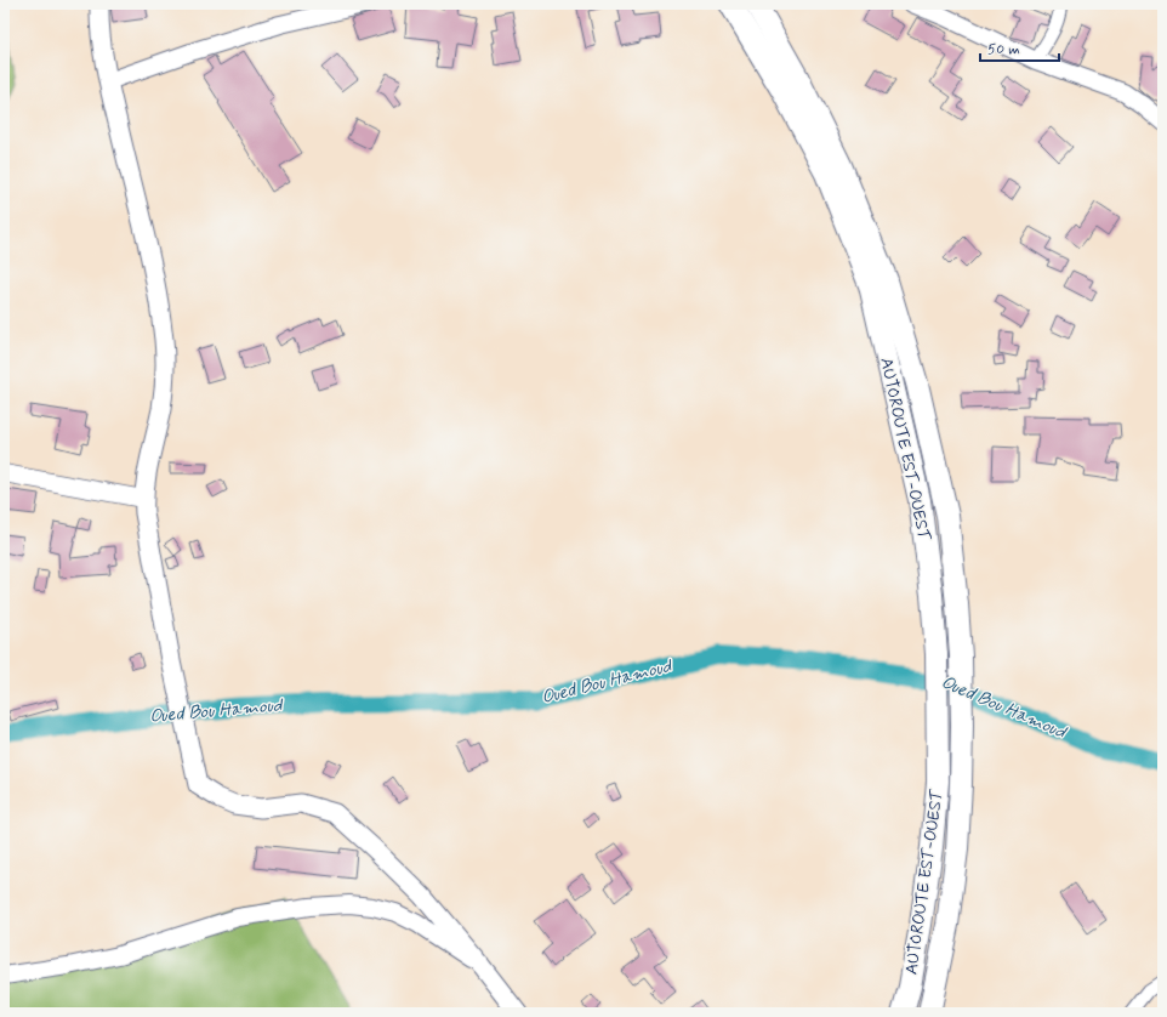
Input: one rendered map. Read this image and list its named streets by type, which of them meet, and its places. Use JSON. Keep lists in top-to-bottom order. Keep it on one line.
{"streets":{"highway":["AUTOROUTE EST-OUEST"]},"water":["Oued Bou Hamoud"],"scale_bar":"50 m"}
